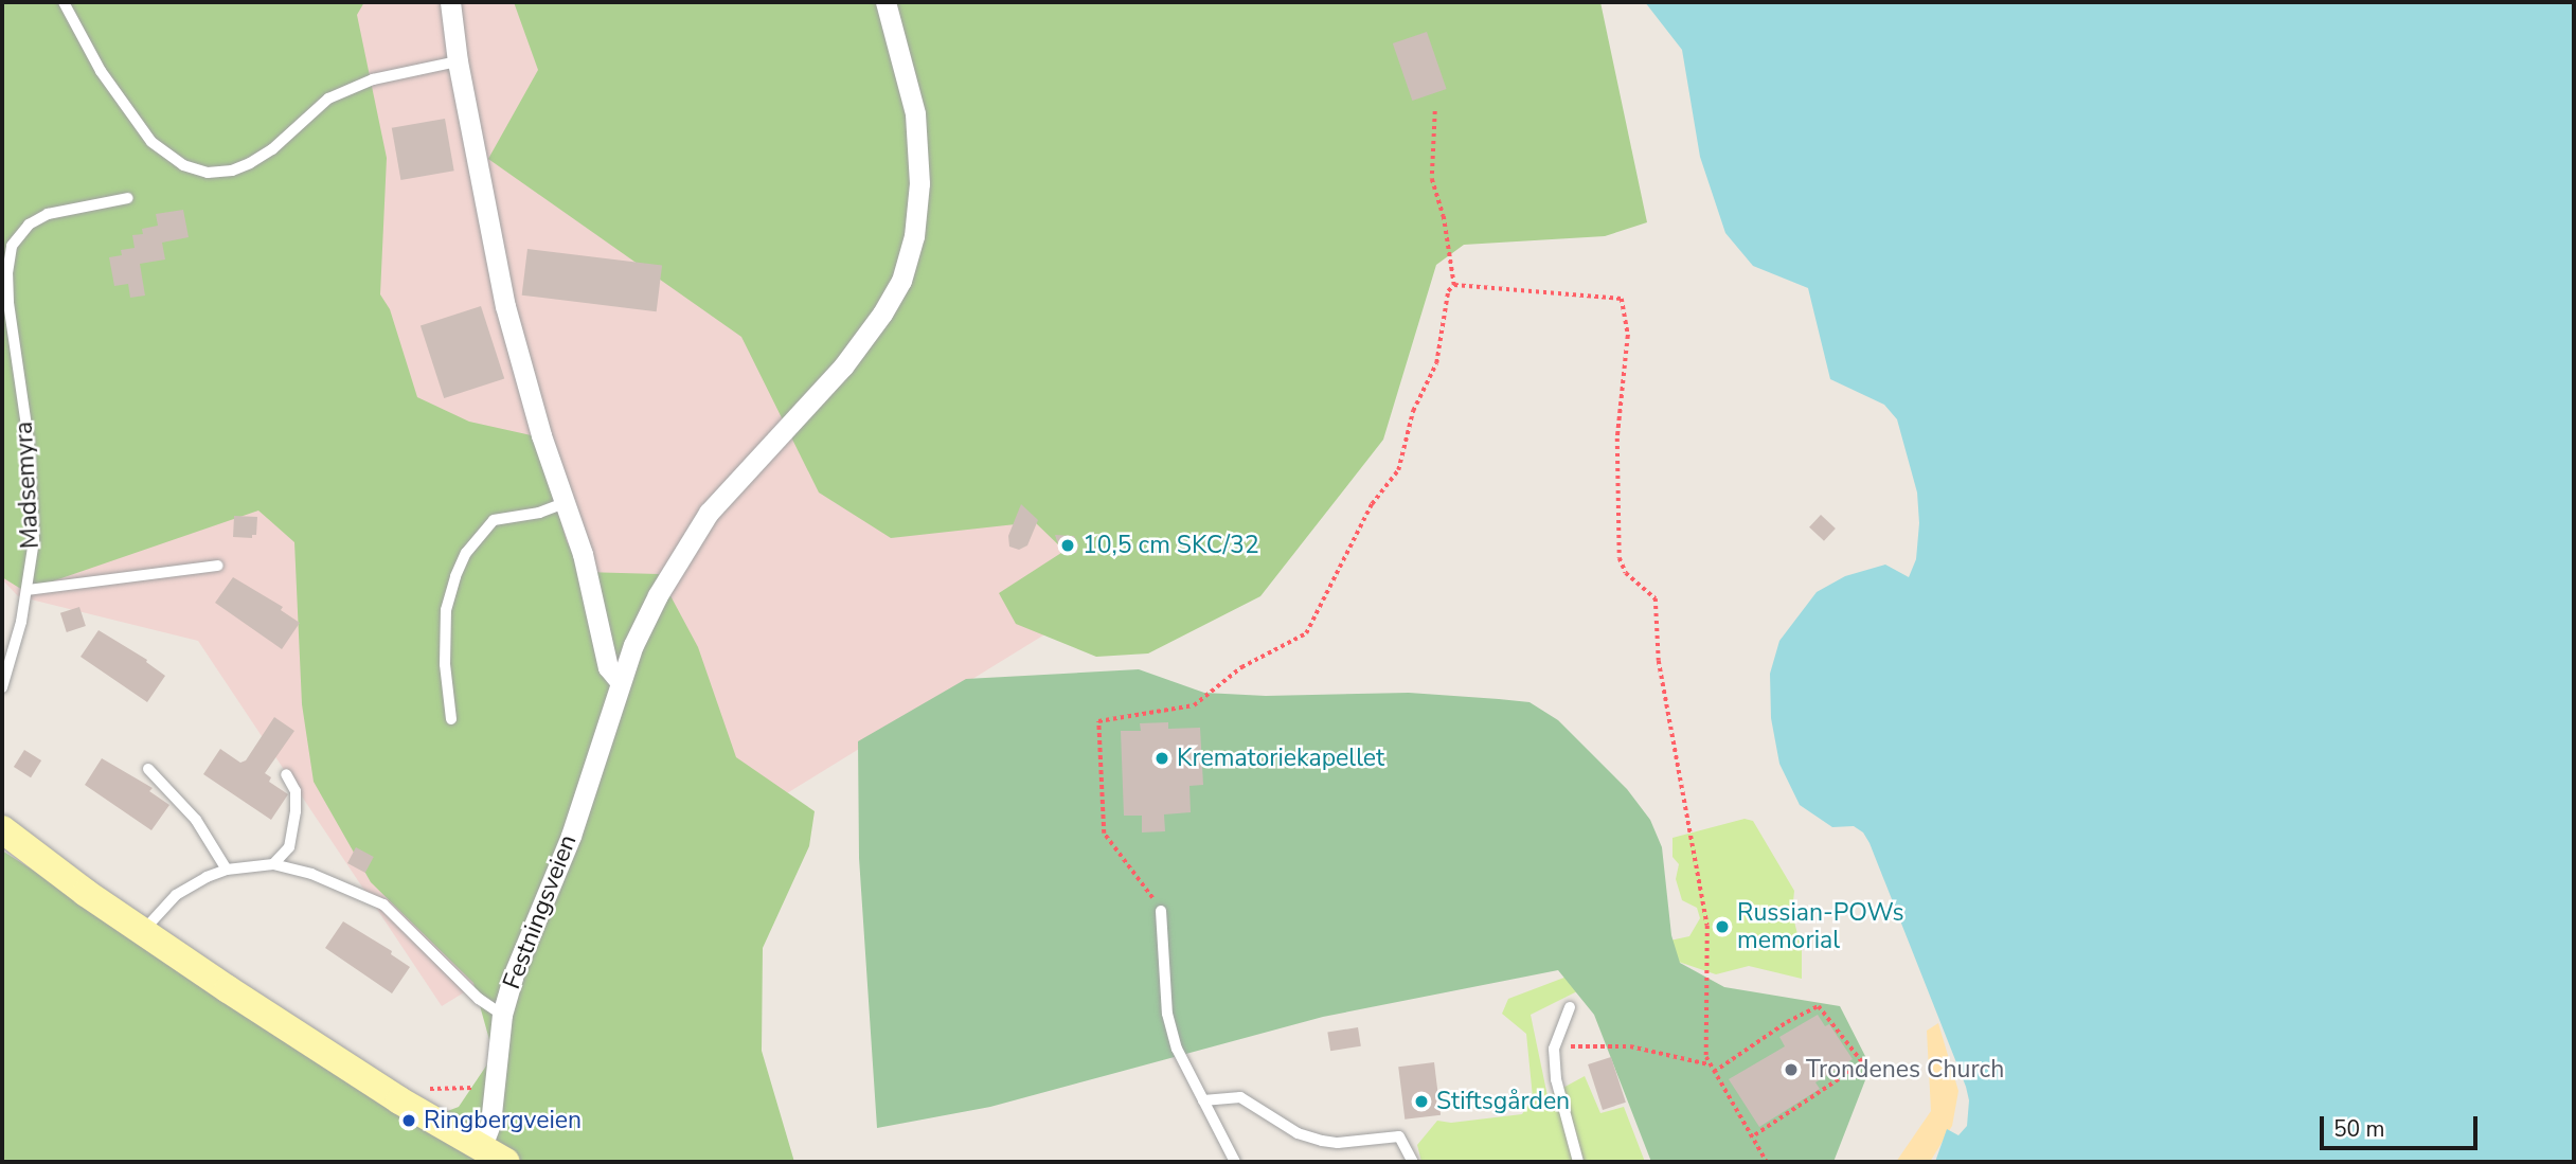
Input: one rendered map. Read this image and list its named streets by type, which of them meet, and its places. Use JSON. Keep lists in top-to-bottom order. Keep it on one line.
{"streets":{"street":["Festningsveien"],"lane":["Madsemyra"]},"places":["10,5 cm SKC/32","Krematoriekapellet","Russian-POWs memorial","Trondenes Church","Stiftsgården","Ringbergveien"],"scale_bar":"50 m"}
